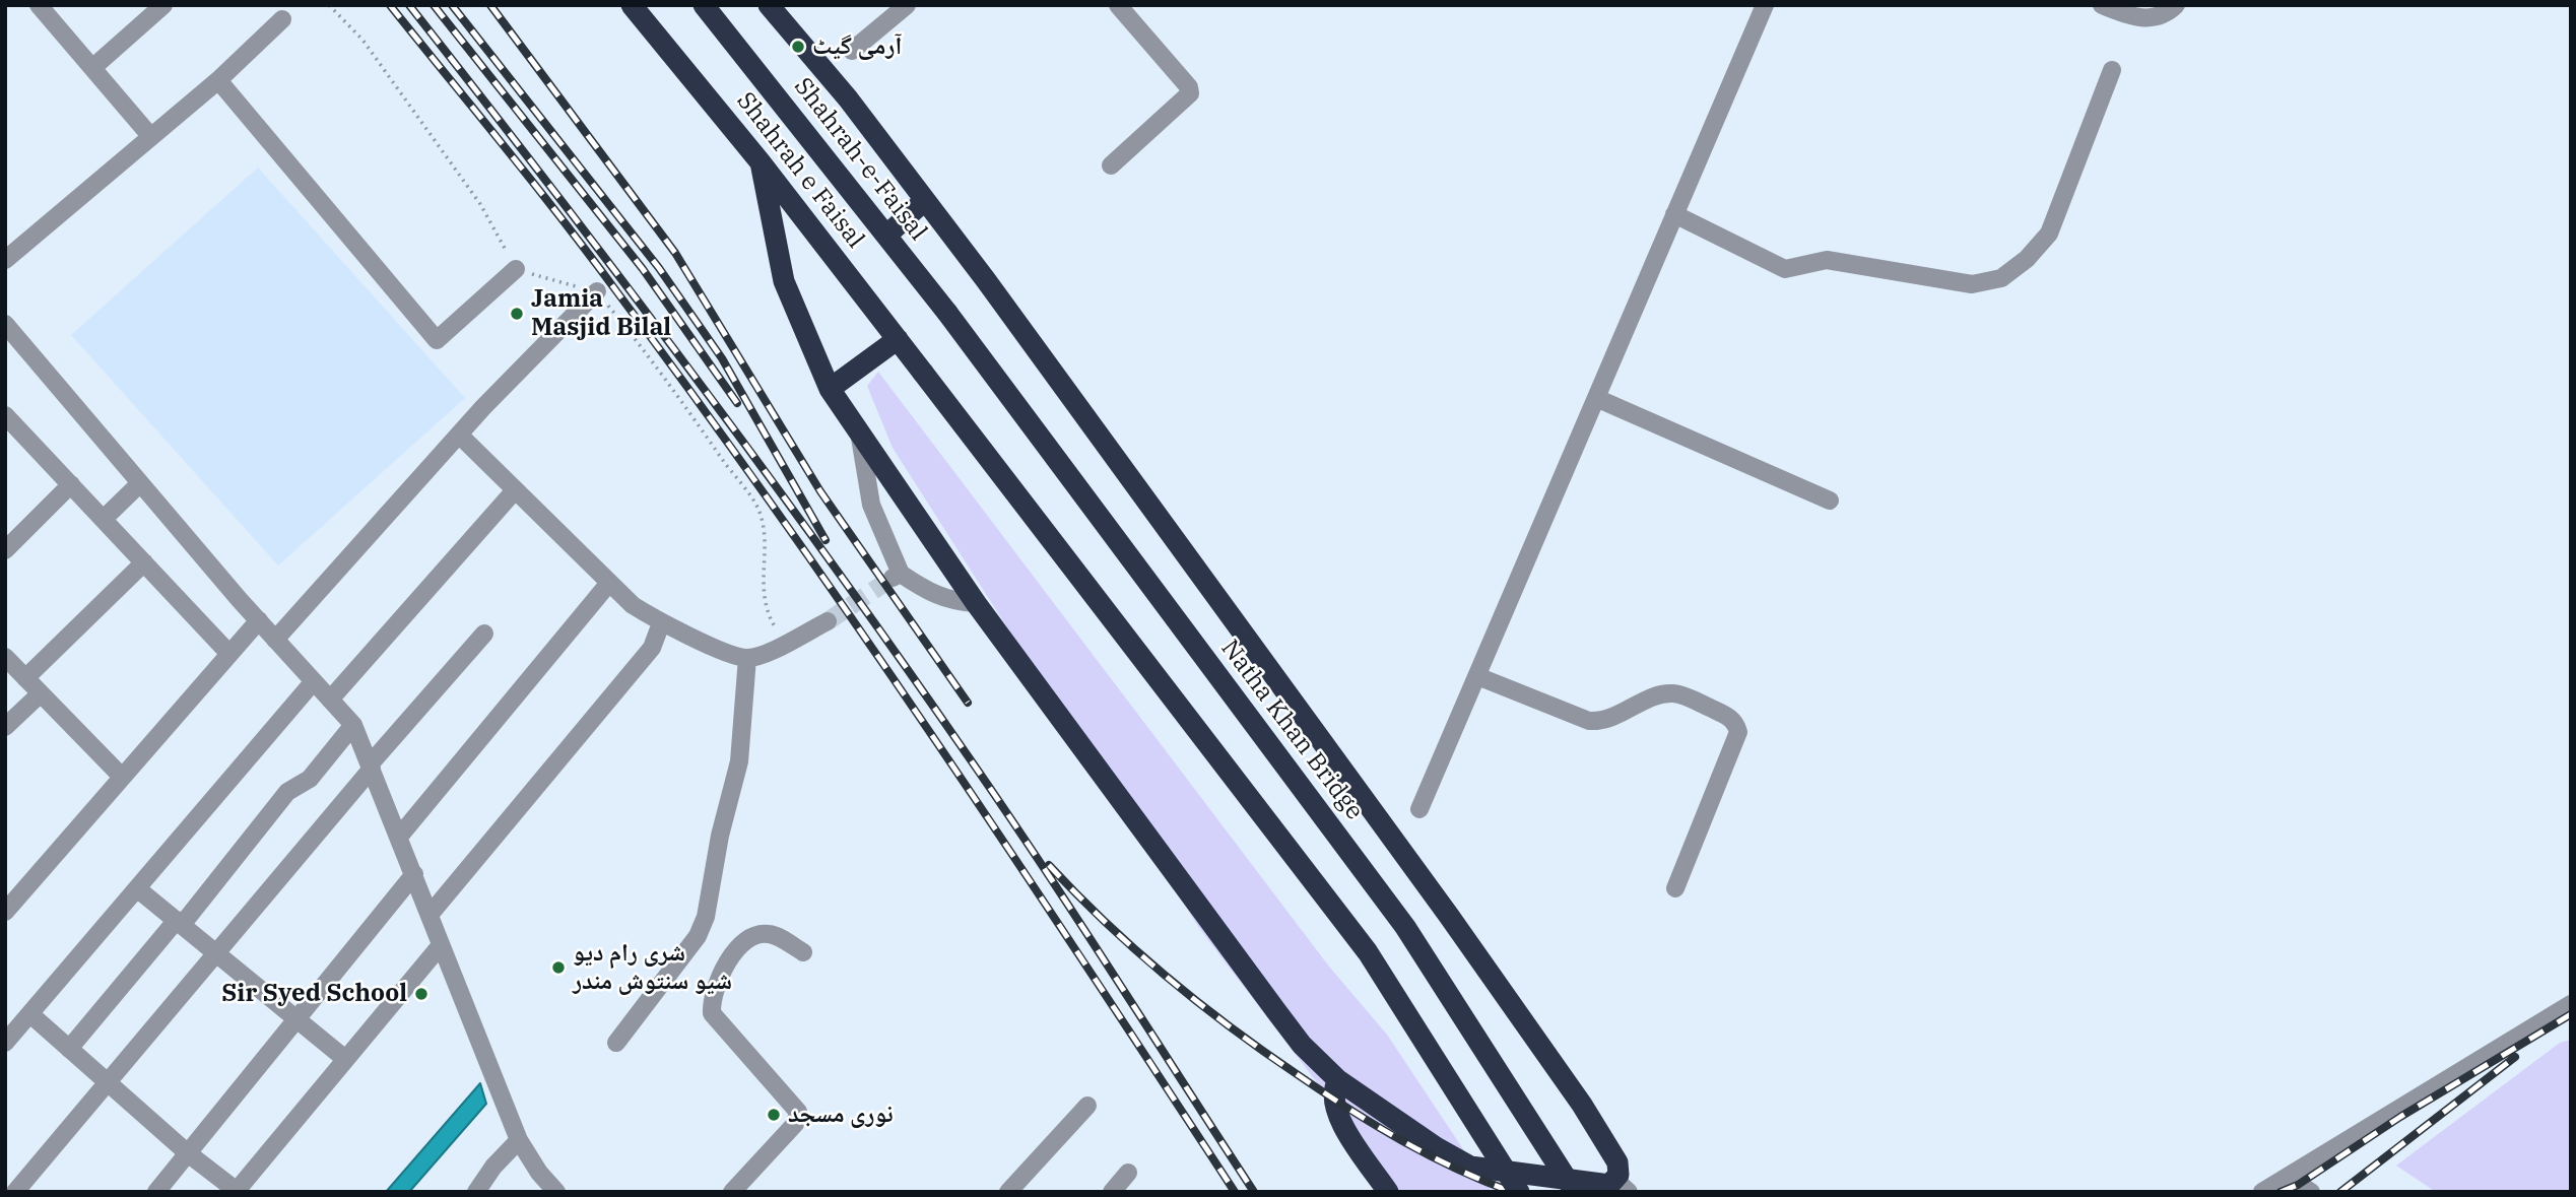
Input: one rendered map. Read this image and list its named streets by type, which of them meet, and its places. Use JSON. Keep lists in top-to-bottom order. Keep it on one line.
{"streets":{"highway":["Shahrah-e-Faisal","Shahrah e Faisal","Natha Khan Bridge"]},"crossings":[["Shahrah-e-Faisal","Natha Khan Bridge"]],"places":["آرمی گیٹ","Jamia Masjid Bilal","شری رام دیو شیو سنتوش مندر","Sir Syed School","نوری مسجد"]}
